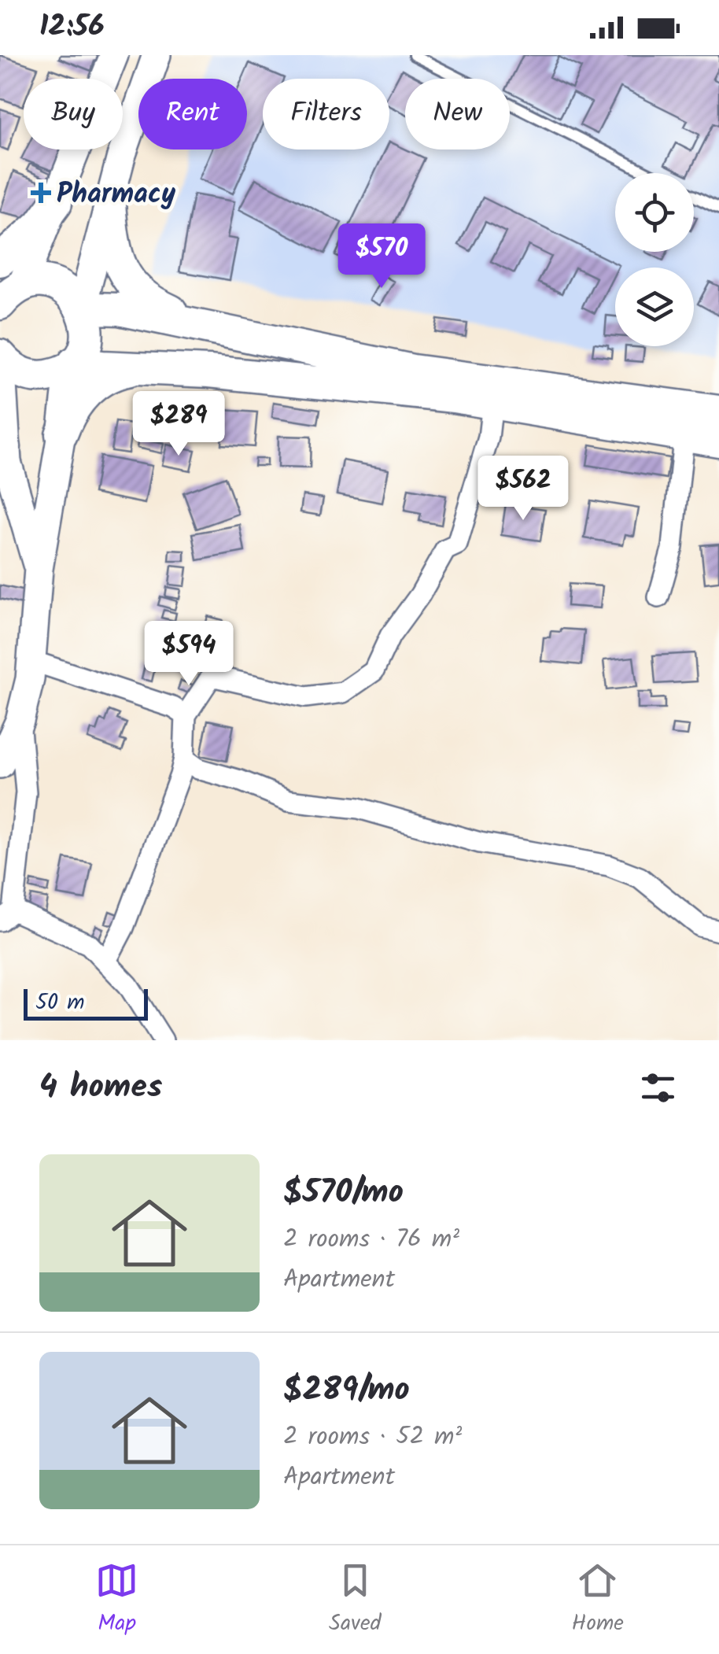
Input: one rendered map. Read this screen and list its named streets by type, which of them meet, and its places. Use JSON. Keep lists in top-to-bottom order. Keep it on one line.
{"places":{"health":["Pharmacy"]},"scale_bar":"50 m","page":{"status":"12:56","chip":["Buy","Rent","Filters","New"],"price":["$570","$289","$562","$594"],"scale":"50 m","heading":"4 homes","list":[{"name":"$570/mo","note":"2 rooms · 76 m² · Apartment"},{"name":"$289/mo","note":"2 rooms · 52 m² · Apartment"}],"tabs":["Map","Saved","Home"]}}
